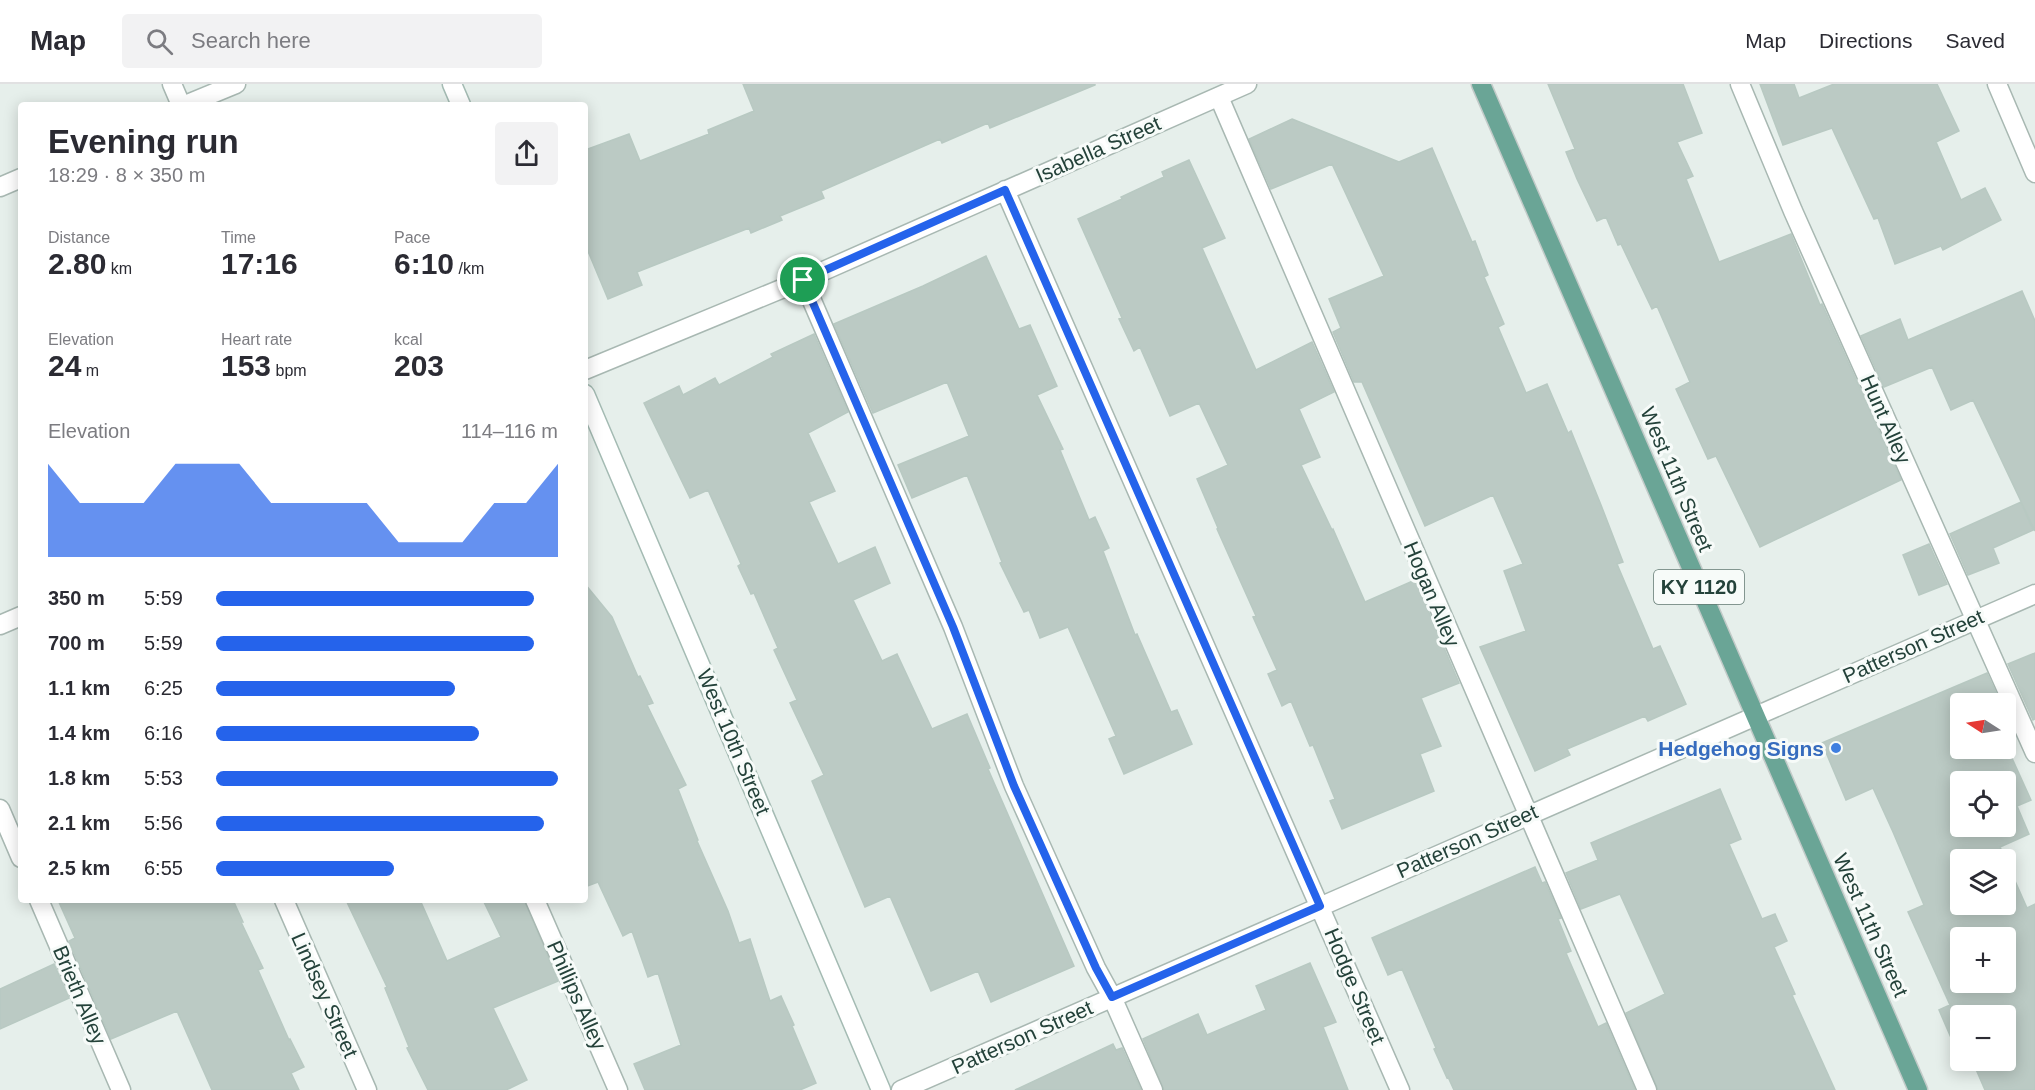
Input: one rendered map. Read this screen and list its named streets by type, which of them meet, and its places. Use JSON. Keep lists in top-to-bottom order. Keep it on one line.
{"streets":{"main road":["West 11th Street","KY 1120"],"street":["Isabella Street","Hunt Alley","Hogan Alley","Patterson Street","West 10th Street","Hodge Street","Brieth Alley","Lindsey Street","Phillips Alley"]},"crossings":[["Isabella Street","Hogan Alley"],["Isabella Street","Hodge Street"],["Hunt Alley","Patterson Street"],["West 11th Street","Patterson Street"],["Hogan Alley","Patterson Street"],["Patterson Street","Hodge Street"]],"places":["Hedgehog Signs"],"north":"left","page":{"header":"Map","search":"Search here","nav":["Map","Directions","Saved"],"heading":["Evening run","18:29 · 8 × 350 m"],"stats":[["Distance","2.80 km"],["Time","17:16"],["Pace","6:10 /km"],["Elevation","24 m"],["Heart rate","153 bpm"],["kcal","203"]],"chart":["Elevation","114–116 m"],"list":[{"name":"350 m","note":"5:59"},{"name":"700 m","note":"5:59"},{"name":"1.1 km","note":"6:25"},{"name":"1.4 km","note":"6:16"},{"name":"1.8 km","note":"5:53"},{"name":"2.1 km","note":"5:56"},{"name":"2.5 km","note":"6:55"}],"map_buttons":["+","−"]}}
